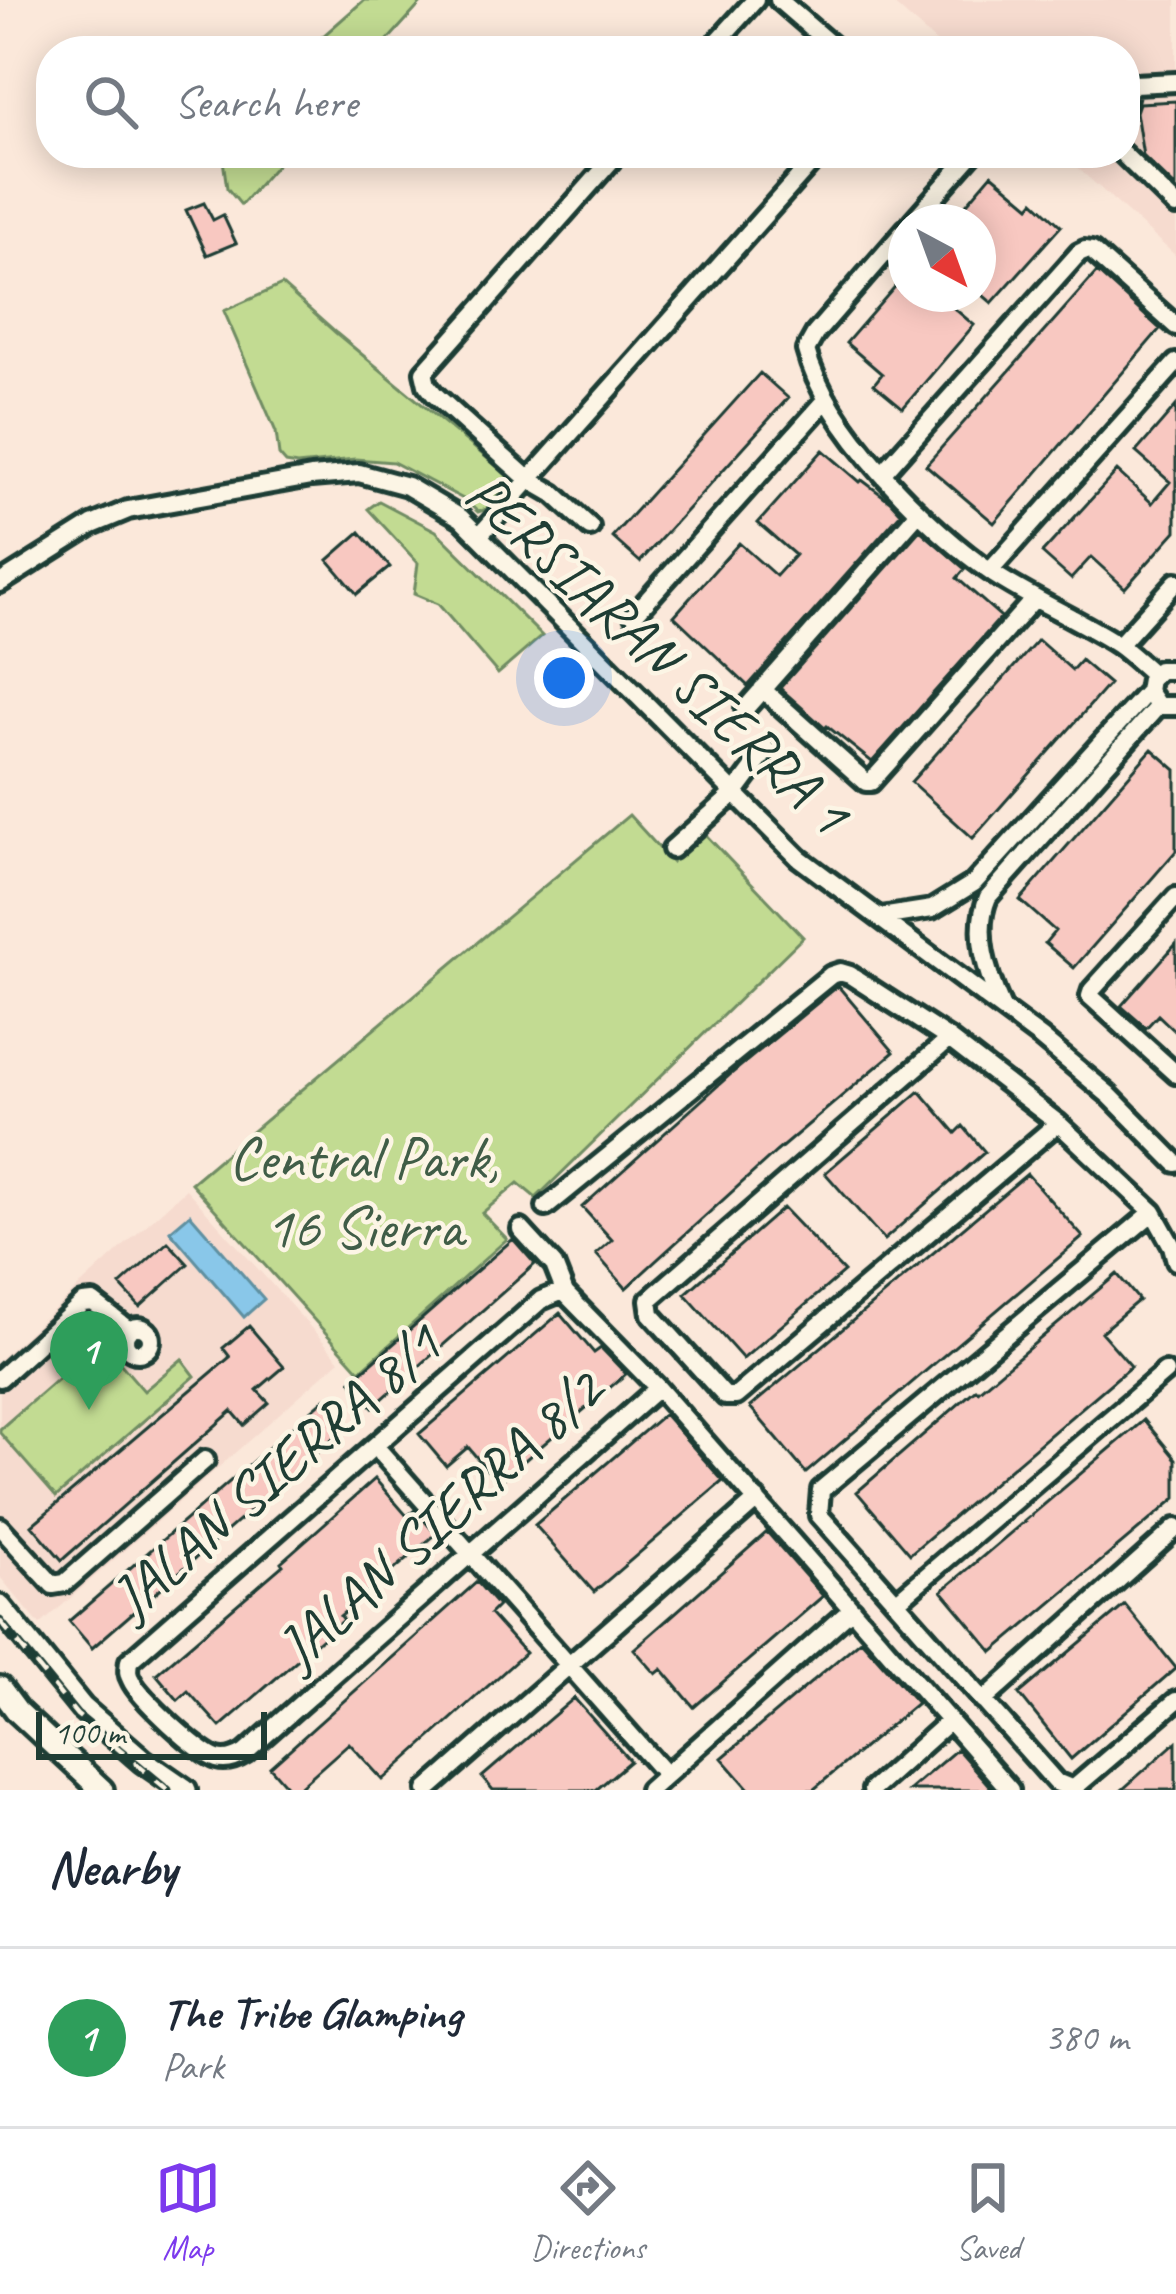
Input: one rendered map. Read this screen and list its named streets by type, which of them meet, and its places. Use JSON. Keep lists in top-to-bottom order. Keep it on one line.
{"streets":{"street":["PERSIARAN SIERRA 1","JALAN SIERRA 8/1","JALAN SIERRA 8/2"]},"crossings":[["JALAN SIERRA 8/1","JALAN SIERRA 8/2"]],"parks":["Central Park, 16 Sierra"],"scale_bar":"100 m","north":"bottom right","page":{"search":"Search here","pins":"1","scale":"100 m","heading":"Nearby","list":[{"mark":"1","name":"The Tribe Glamping","note":"Park","value":"380 m"}],"nav":["Map","Directions","Saved"]}}
